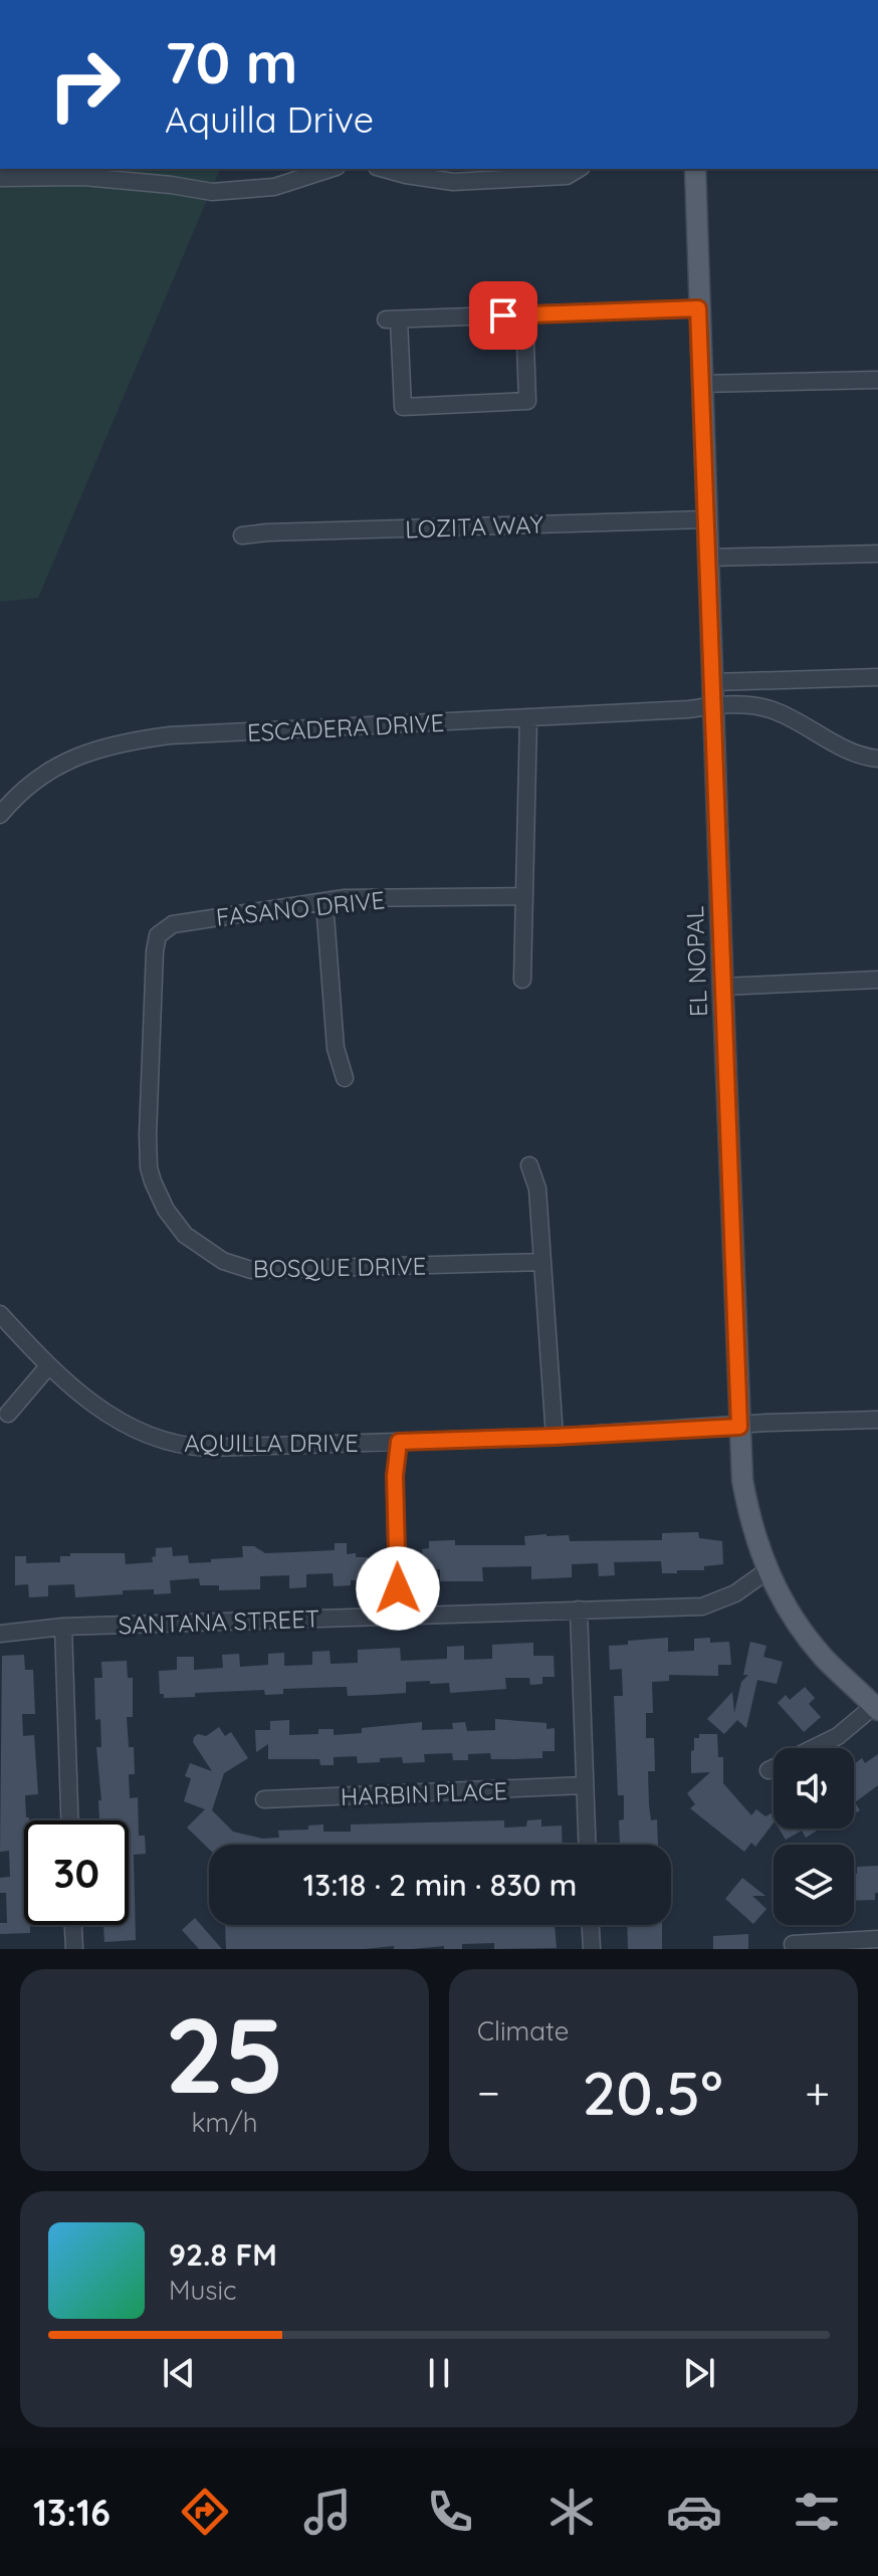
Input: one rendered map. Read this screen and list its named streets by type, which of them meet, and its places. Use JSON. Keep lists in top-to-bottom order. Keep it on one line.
{"streets":{"main road":["EL NOPAL"],"street":["LOZITA WAY","ESCADERA DRIVE","FASANO DRIVE","BOSQUE DRIVE","AQUILLA DRIVE","SANTANA STREET","HARBIN PLACE"]},"crossings":[["LOZITA WAY","EL NOPAL"],["ESCADERA DRIVE","EL NOPAL"],["FASANO DRIVE","BOSQUE DRIVE"],["EL NOPAL","AQUILLA DRIVE"],["EL NOPAL","SANTANA STREET"]],"page":{"turn":["70 m","Aquilla Drive"],"limit":"30","trip":"13:18 · 2 min · 830 m","tile":[["25","km/h"],"Climate"],"heat":["−","20.5°","+"],"song":["92.8 FM","Music"],"tabs":"13:16"}}
